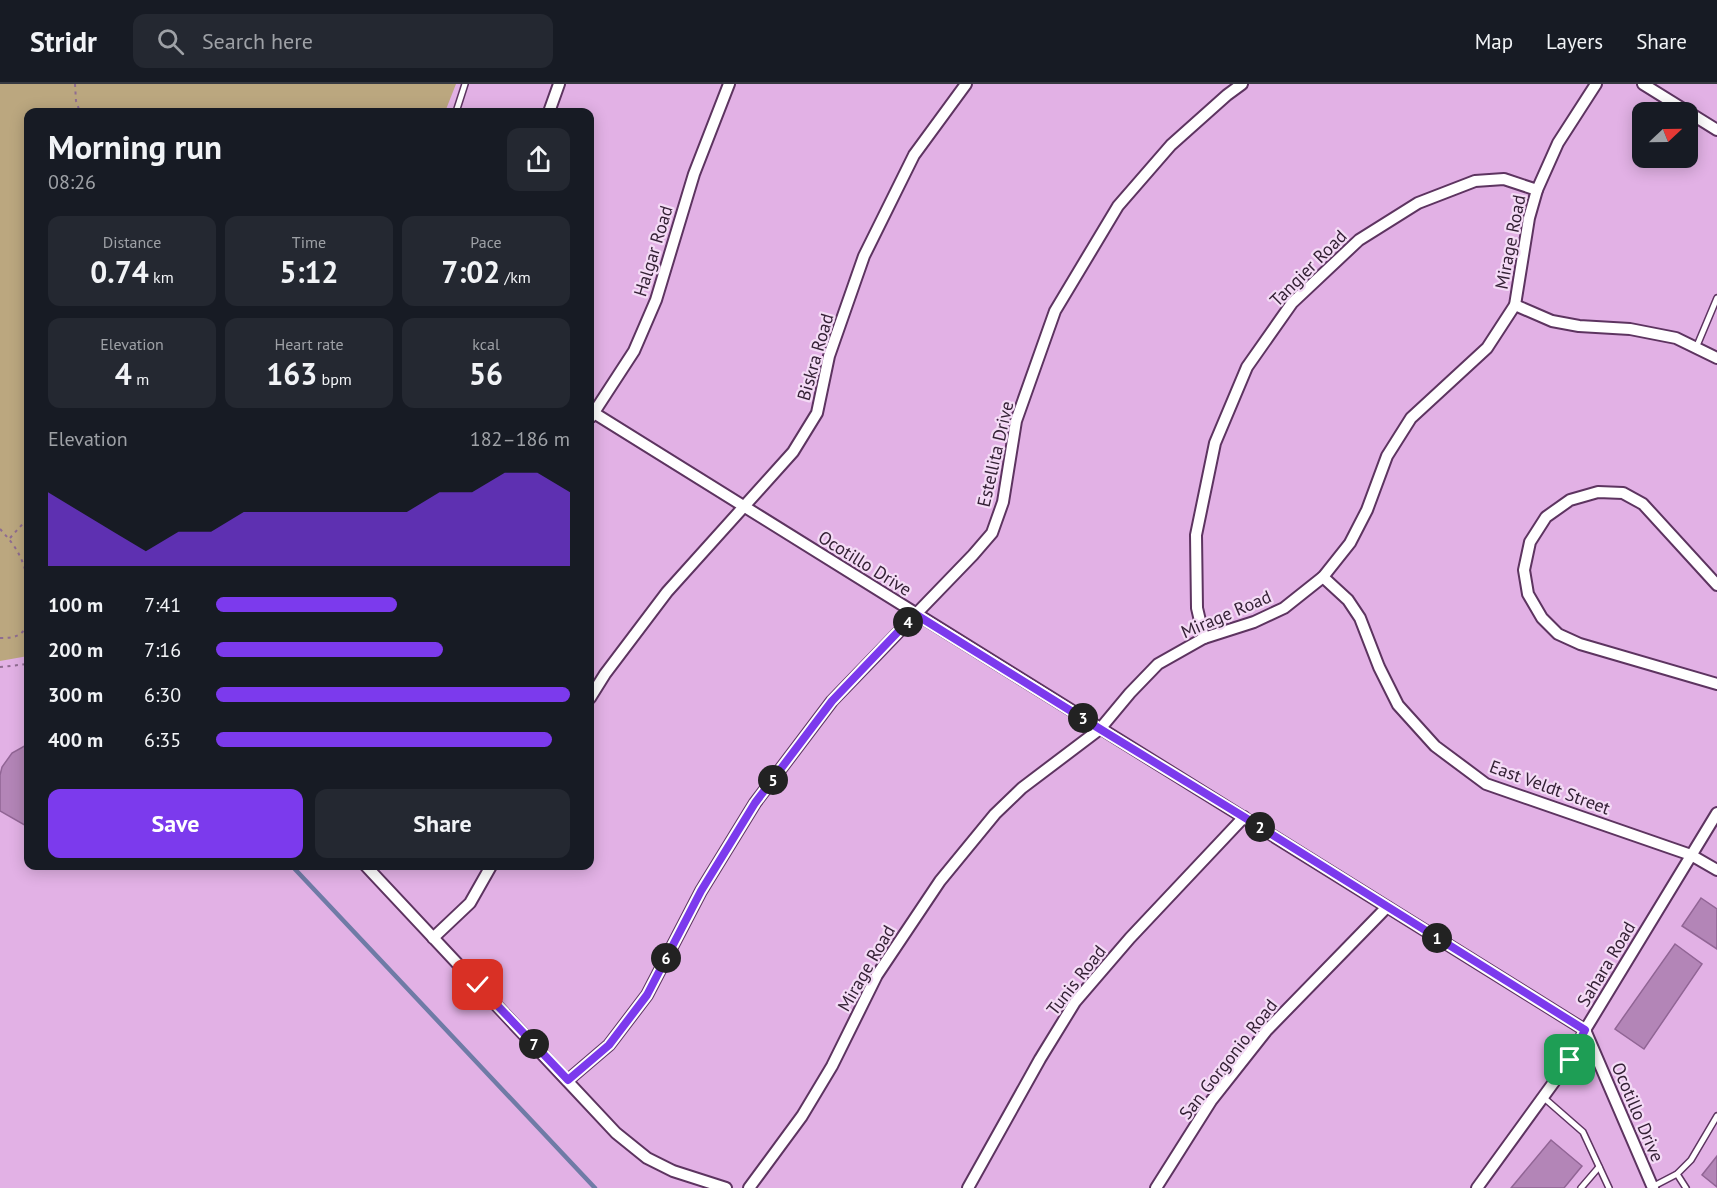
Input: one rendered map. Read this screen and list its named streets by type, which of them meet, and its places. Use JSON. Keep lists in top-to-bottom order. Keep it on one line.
{"streets":{"street":["Mirage Road","Halgar Road","Tangier Road","Biskra Road","Estellita Drive","Ocotillo Drive","East Veldt Street","Sahara Road","Tunis Road","San Gorgonio Road"]},"crossings":[["Mirage Road","Tangier Road"],["Mirage Road","Ocotillo Drive"],["Mirage Road","East Veldt Street"],["Biskra Road","Ocotillo Drive"],["Estellita Drive","Ocotillo Drive"],["Ocotillo Drive","Sahara Road"],["Ocotillo Drive","Tunis Road"],["Ocotillo Drive","San Gorgonio Road"],["East Veldt Street","Sahara Road"]],"north":"right","page":{"header":"Stridr","search":"Search here","nav":["Map","Layers","Share"],"heading":["Morning run","08:26"],"stats":[["Distance","0.74 km"],["Time","5:12"],["Pace","7:02 /km"],["Elevation","4 m"],["Heart rate","163 bpm"],["kcal","56"]],"chart":["Elevation","182–186 m"],"list":[{"name":"100 m","note":"7:41"},{"name":"200 m","note":"7:16"},{"name":"300 m","note":"6:30"},{"name":"400 m","note":"6:35"}],"pins":["4","3","5","2","1","6","7"],"buttons":["Save","Share"]}}
